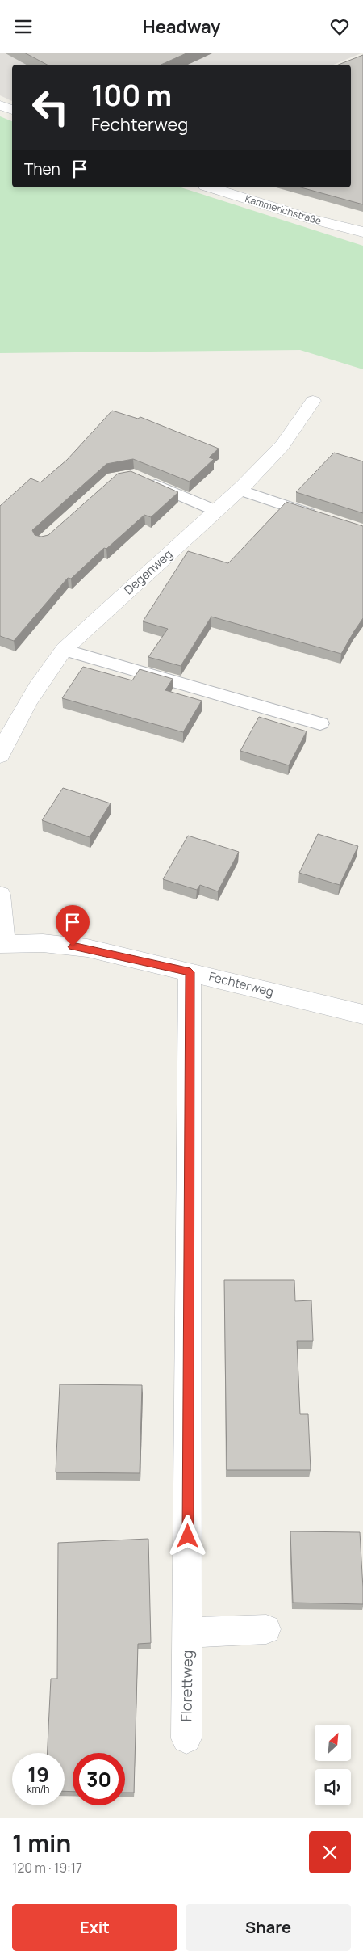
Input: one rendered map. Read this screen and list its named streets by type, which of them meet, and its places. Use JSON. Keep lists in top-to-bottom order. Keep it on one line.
{"streets":{"street":["Kammerichstraße","Degenweg","Fechterweg","Florettweg"]},"crossings":[["Fechterweg","Florettweg"]],"north":"top right","page":{"header":"Headway","turn":["100 m","Fechterweg"],"then":"Then","speed":"19 km/h","limit":"30","heading":["1 min","120 m · 19:17"],"buttons":["Exit","Share"]}}
